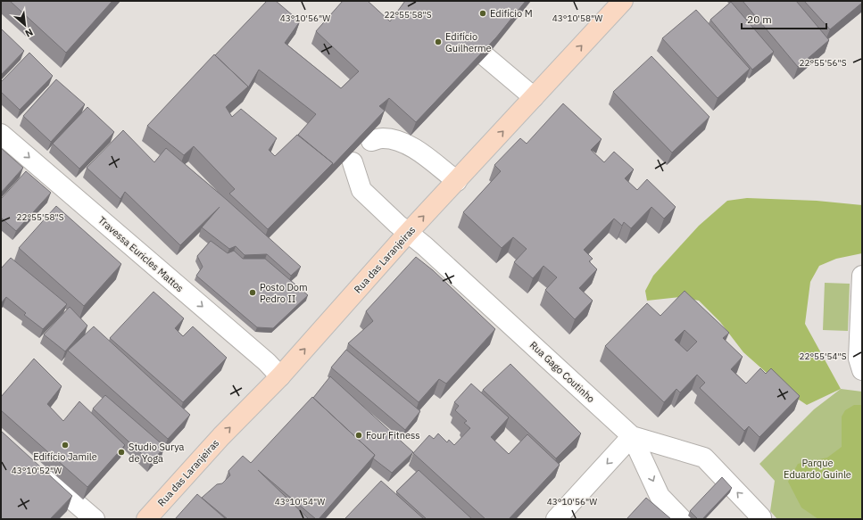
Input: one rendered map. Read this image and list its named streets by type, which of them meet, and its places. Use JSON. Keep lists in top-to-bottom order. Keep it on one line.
{"streets":{"main road":["Rua das Laranjeiras"],"street":["Travessa Euricles Mattos","Rua Gago Coutinho"]},"crossings":[["Travessa Euricles Mattos","Rua das Laranjeiras"],["Rua das Laranjeiras","Rua Gago Coutinho"]],"one_way":["Travessa Euricles Mattos","Rua das Laranjeiras"],"parks":["Parque Eduardo Guinle"],"places":["Edifício M","Edifício Guilherme","Posto Dom Pedro II","Four Fitness","Edifício Jamile","Studio Surya de Yoga"],"scale_bar":"20 m","north":"bottom right","coordinates":["22°55'58\"S","43°10'56\"W","43°10'58\"W","22°55'56\"S","22°55'54\"S","43°10'52\"W","43°10'54\"W"]}
